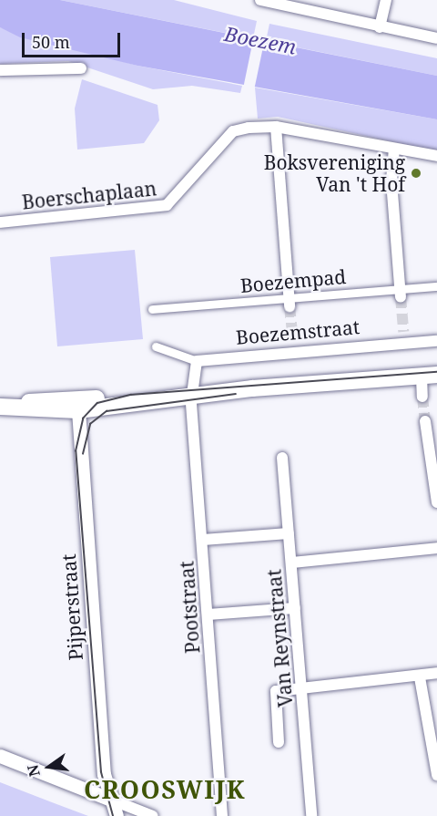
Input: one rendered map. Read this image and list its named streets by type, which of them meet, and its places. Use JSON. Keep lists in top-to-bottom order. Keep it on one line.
{"streets":{"street":["Boerschaplaan","Boezempad","Boezemstraat","Pijperstraat","Pootstraat","Van Reynstraat"]},"districts":["CROOSWIJK"],"water":["Boezem"],"places":["Boksvereniging Van 't Hof"],"scale_bar":"50 m","north":"left"}
